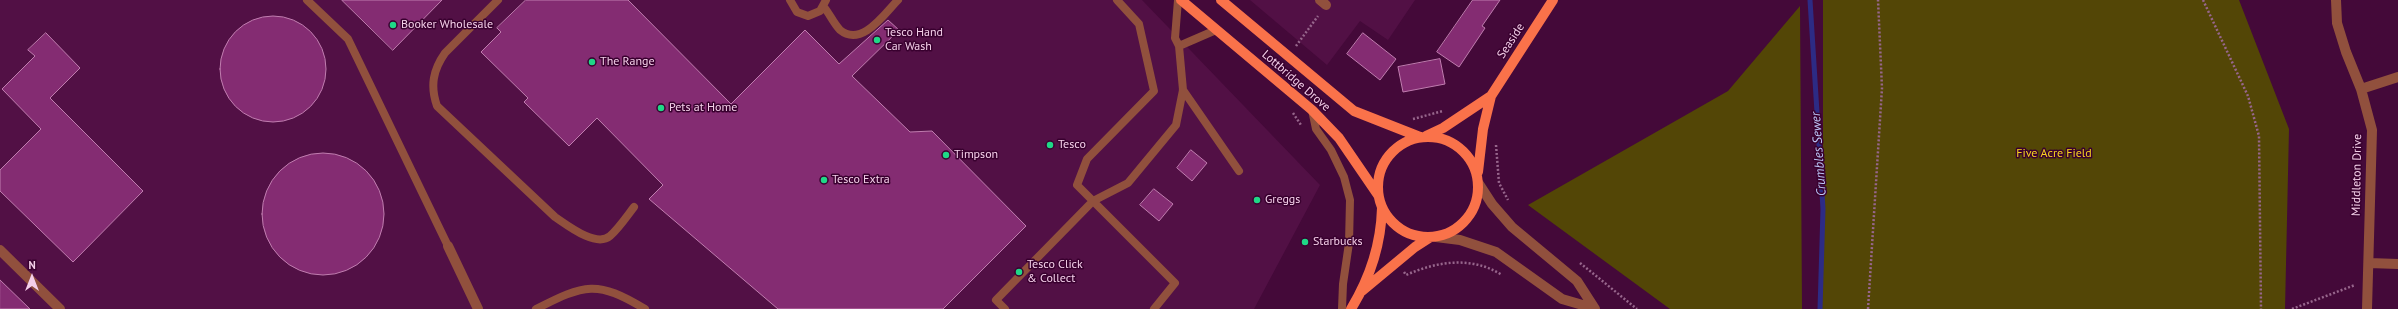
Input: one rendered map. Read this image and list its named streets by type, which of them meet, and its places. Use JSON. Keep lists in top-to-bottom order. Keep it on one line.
{"streets":{"main road":["Seaside","Lottbridge Drove"],"street":["Middleton Drive"]},"crossings":[["Seaside","Lottbridge Drove"]],"water":["Crumbles Sewer"],"parks":["Five Acre Field"],"places":["Booker Wholesale","Tesco Hand Car Wash","The Range","Pets at Home","Tesco","Timpson","Tesco Extra","Greggs","Starbucks","Tesco Click & Collect"],"north":"top"}
